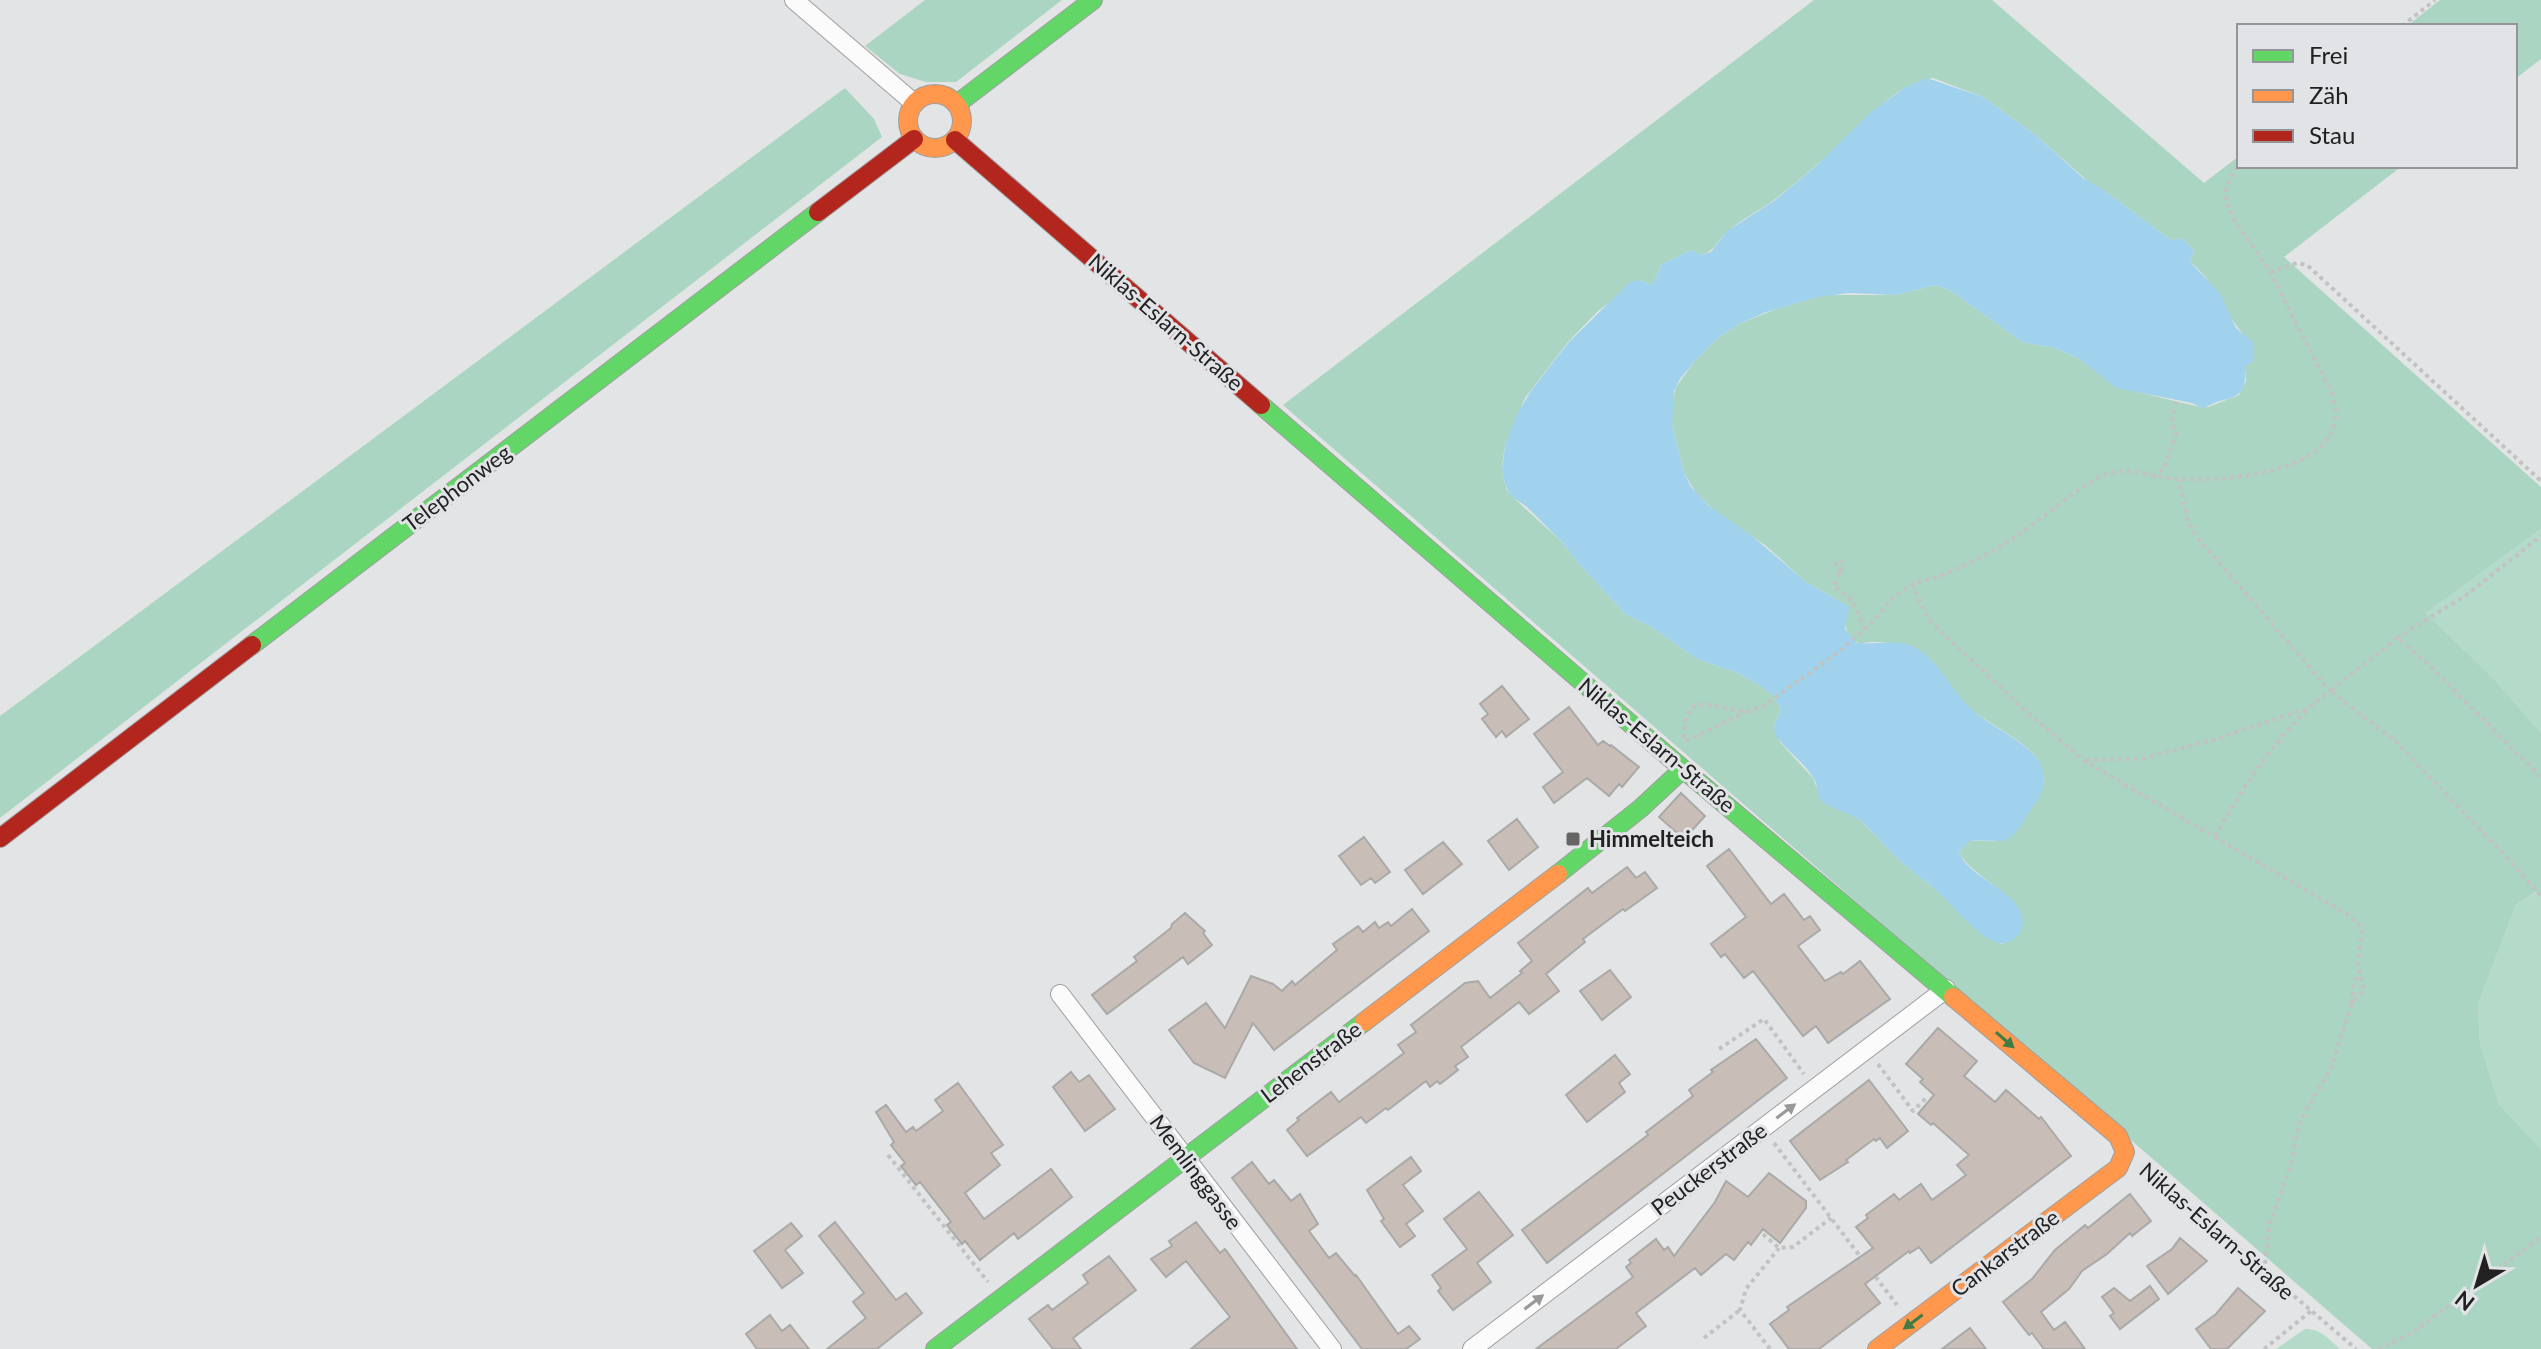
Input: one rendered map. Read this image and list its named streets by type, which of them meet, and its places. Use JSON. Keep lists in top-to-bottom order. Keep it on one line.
{"streets":{"street":["Niklas-Eslarn-Straße","Telephonweg","Lehenstraße","Peuckerstraße","Memlinggasse","Cankarstraße"]},"crossings":[["Niklas-Eslarn-Straße","Telephonweg"],["Niklas-Eslarn-Straße","Lehenstraße"],["Niklas-Eslarn-Straße","Peuckerstraße"],["Niklas-Eslarn-Straße","Cankarstraße"],["Lehenstraße","Memlinggasse"]],"one_way":["Peuckerstraße","Cankarstraße"],"places":{"transit":["Himmelteich"]},"legend":["Frei","Zäh","Stau"],"north":"bottom left"}
